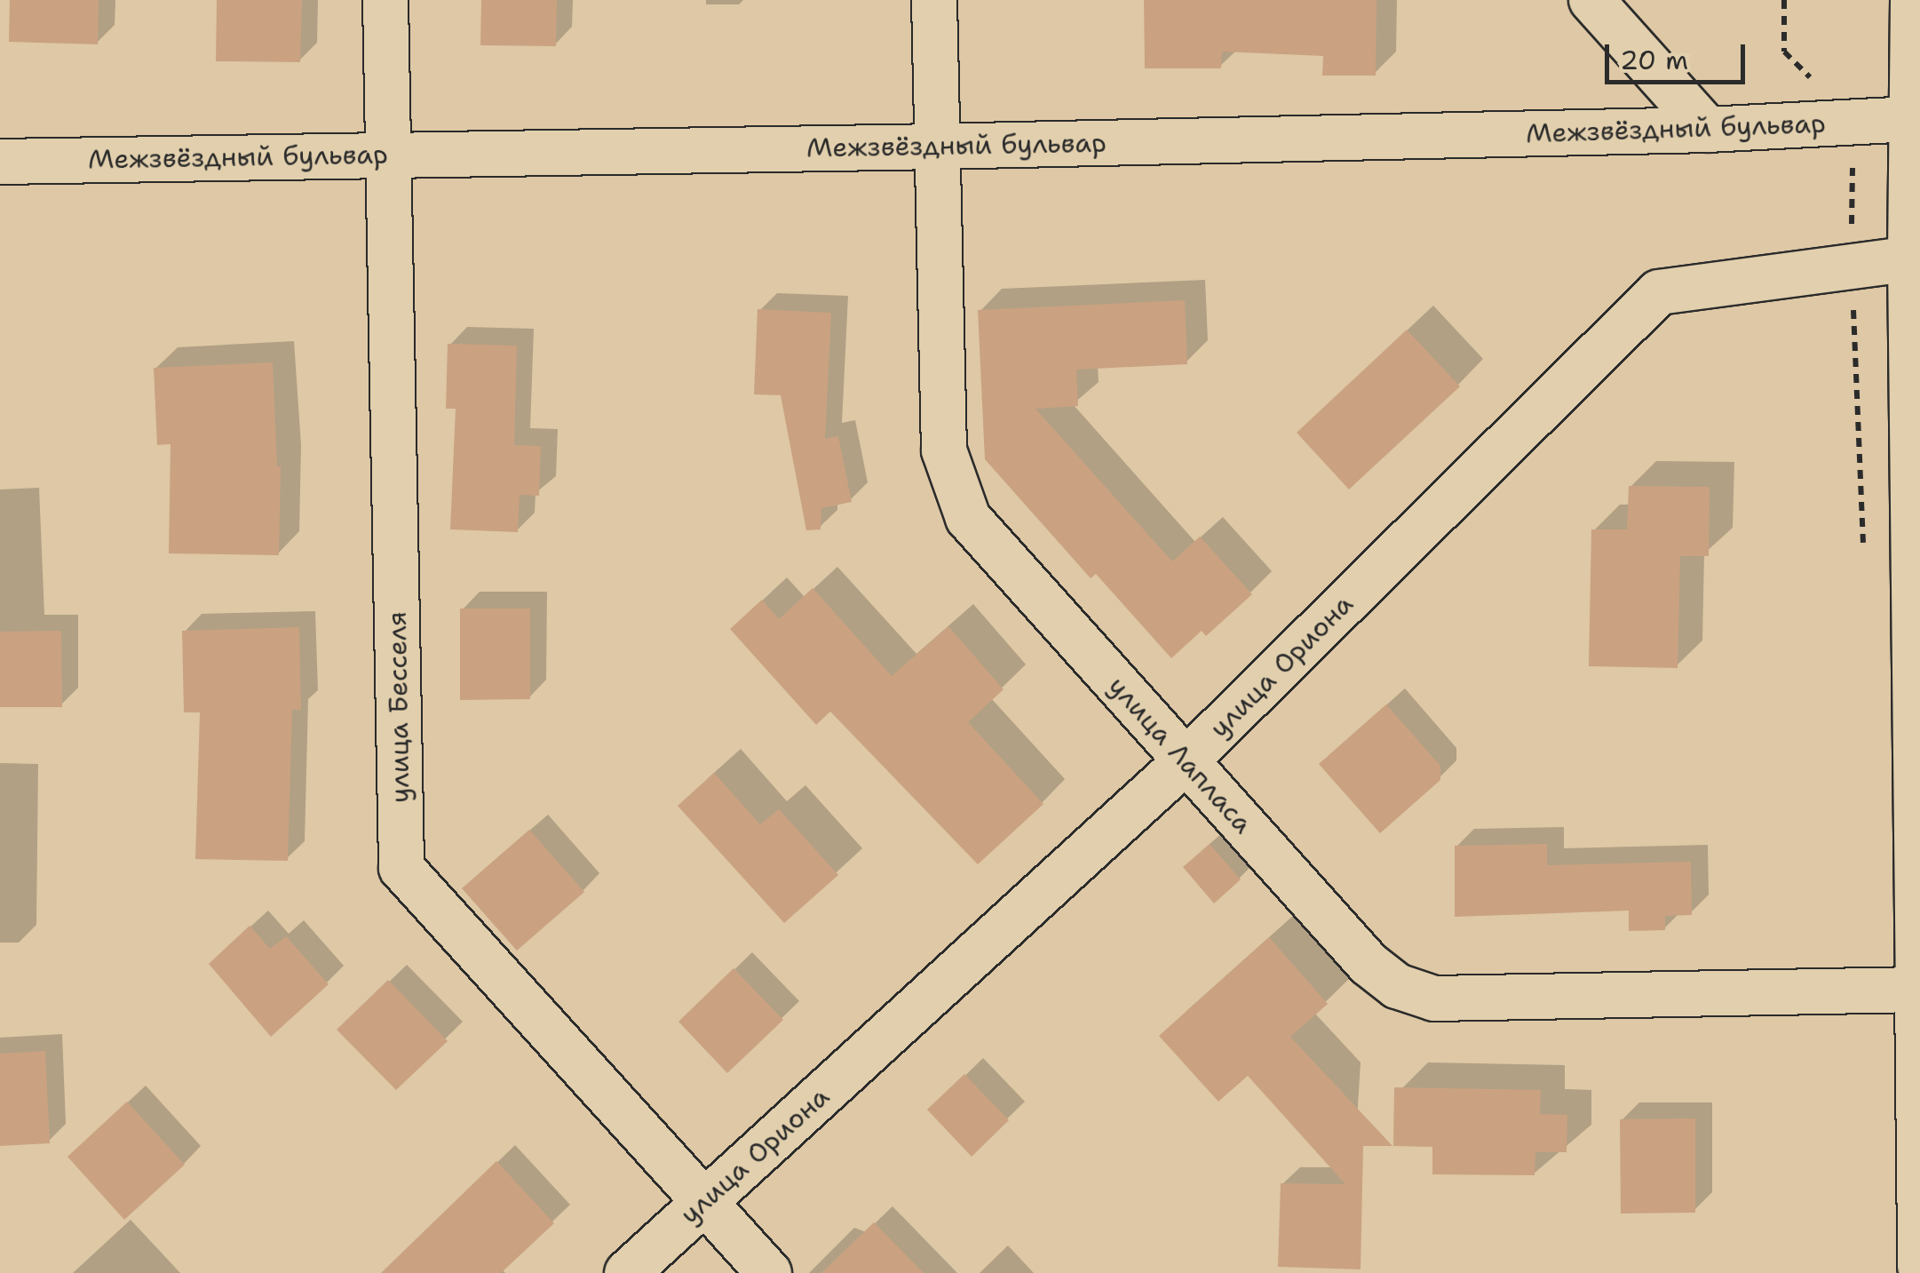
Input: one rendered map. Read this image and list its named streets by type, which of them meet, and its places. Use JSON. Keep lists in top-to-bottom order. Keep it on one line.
{"streets":{"street":["Межзвёздный бульвар","улица Ориона","улица Бесселя","улица Лапласа"]},"crossings":[["Межзвёздный бульвар","улица Бесселя"],["Межзвёздный бульвар","улица Лапласа"],["улица Ориона","улица Бесселя"],["улица Ориона","улица Лапласа"]],"scale_bar":"20 m"}
